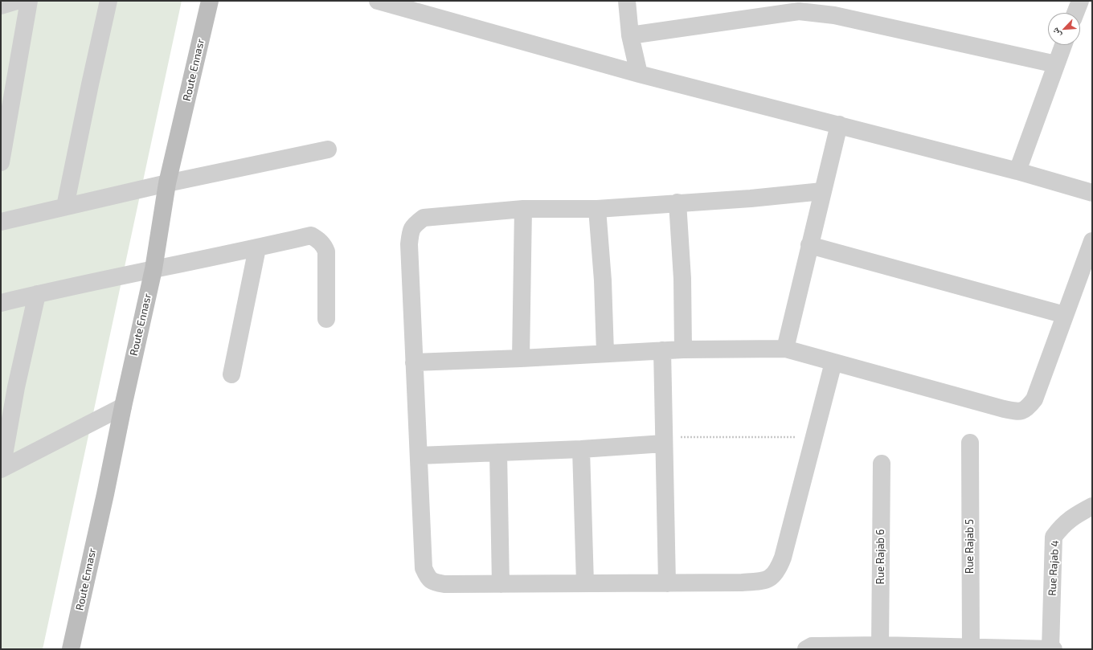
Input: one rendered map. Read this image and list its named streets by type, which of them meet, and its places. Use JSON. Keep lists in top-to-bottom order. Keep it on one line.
{"streets":{"main road":["Route Ennasr"],"street":["Rue Rajab 5","Rue Rajab 6","Rue Rajab 4"]},"north":"bottom left"}
